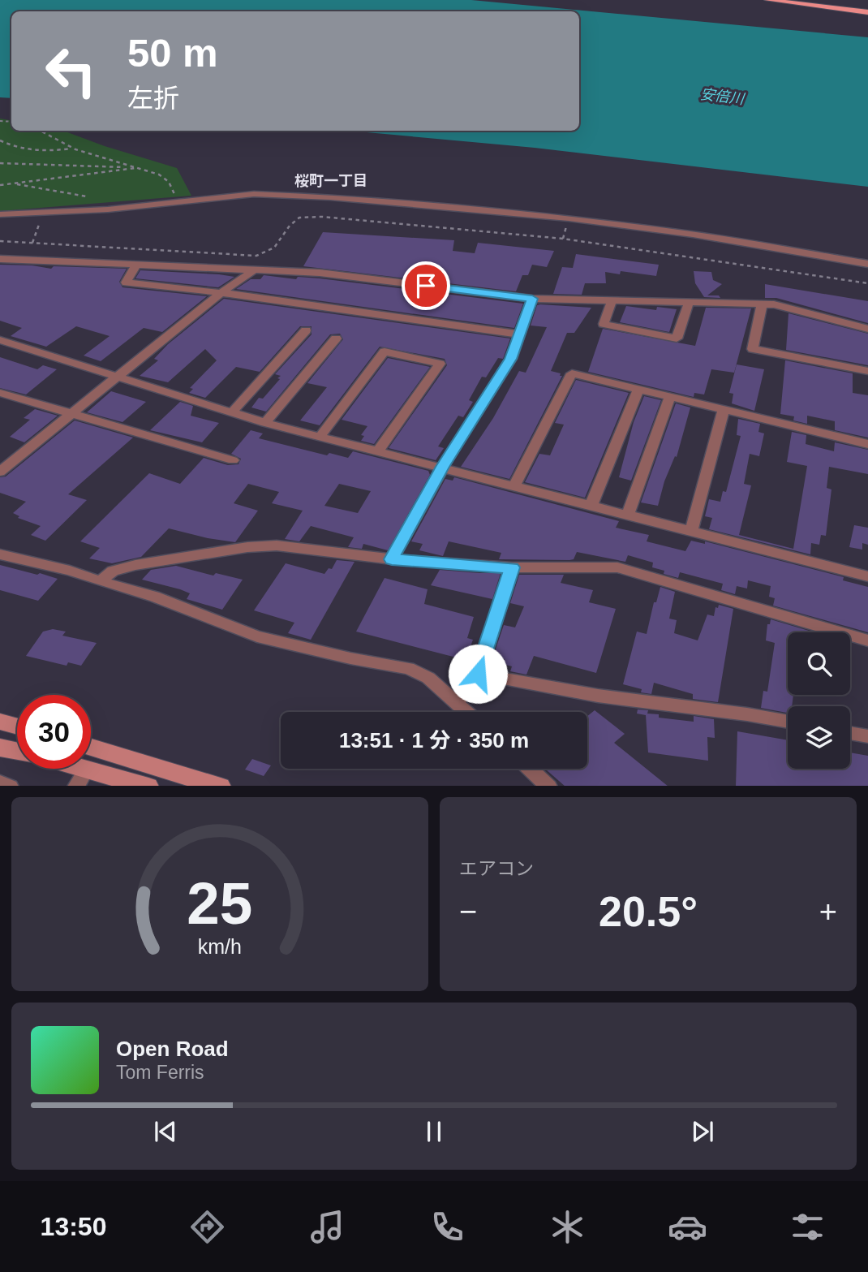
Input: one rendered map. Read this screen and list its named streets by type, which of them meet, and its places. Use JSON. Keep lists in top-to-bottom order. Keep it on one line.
{"districts":["桜町一丁目"],"water":["安倍川"],"page":{"turn":["50 m","左折"],"limit":"30","trip":"13:51 · 1 分 · 350 m","tile":"エアコン","heat":["−","20.5°","+"],"song":["Open Road","Tom Ferris"],"tabs":"13:50","gauge":["25","km/h"]}}
